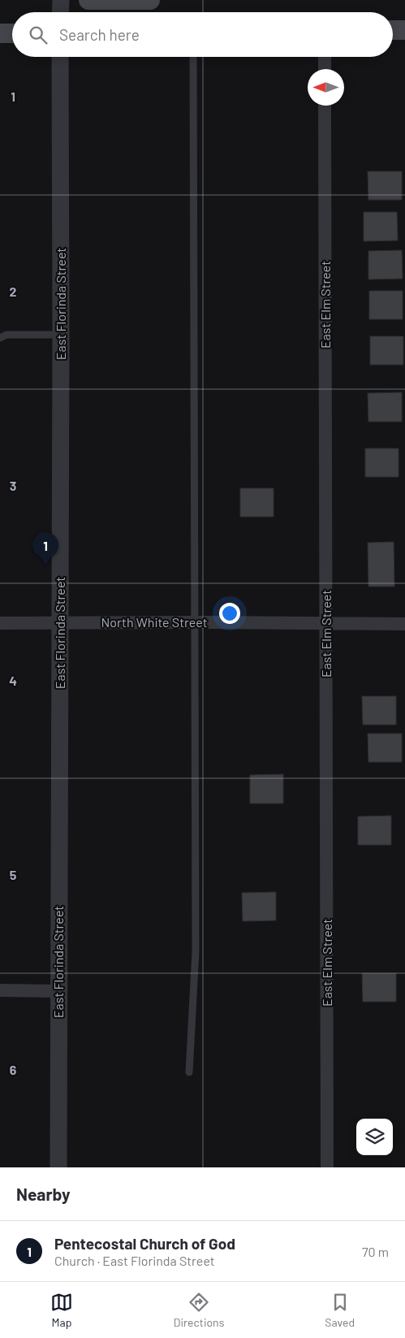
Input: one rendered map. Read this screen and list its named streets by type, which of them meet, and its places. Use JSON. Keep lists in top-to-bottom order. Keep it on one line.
{"streets":{"street":["East Florinda Street","East Elm Street","North White Street"]},"crossings":[["East Florinda Street","North White Street"],["East Elm Street","North White Street"]],"north":"left","page":{"search":"Search here","pins":"1","heading":"Nearby","list":[{"mark":"1","name":"Pentecostal Church of God","note":"Church · East Florinda Street","value":"70 m"}],"nav":["Map","Directions","Saved"]},"grid":{"rows":["1","2","3","4","5","6"]}}
